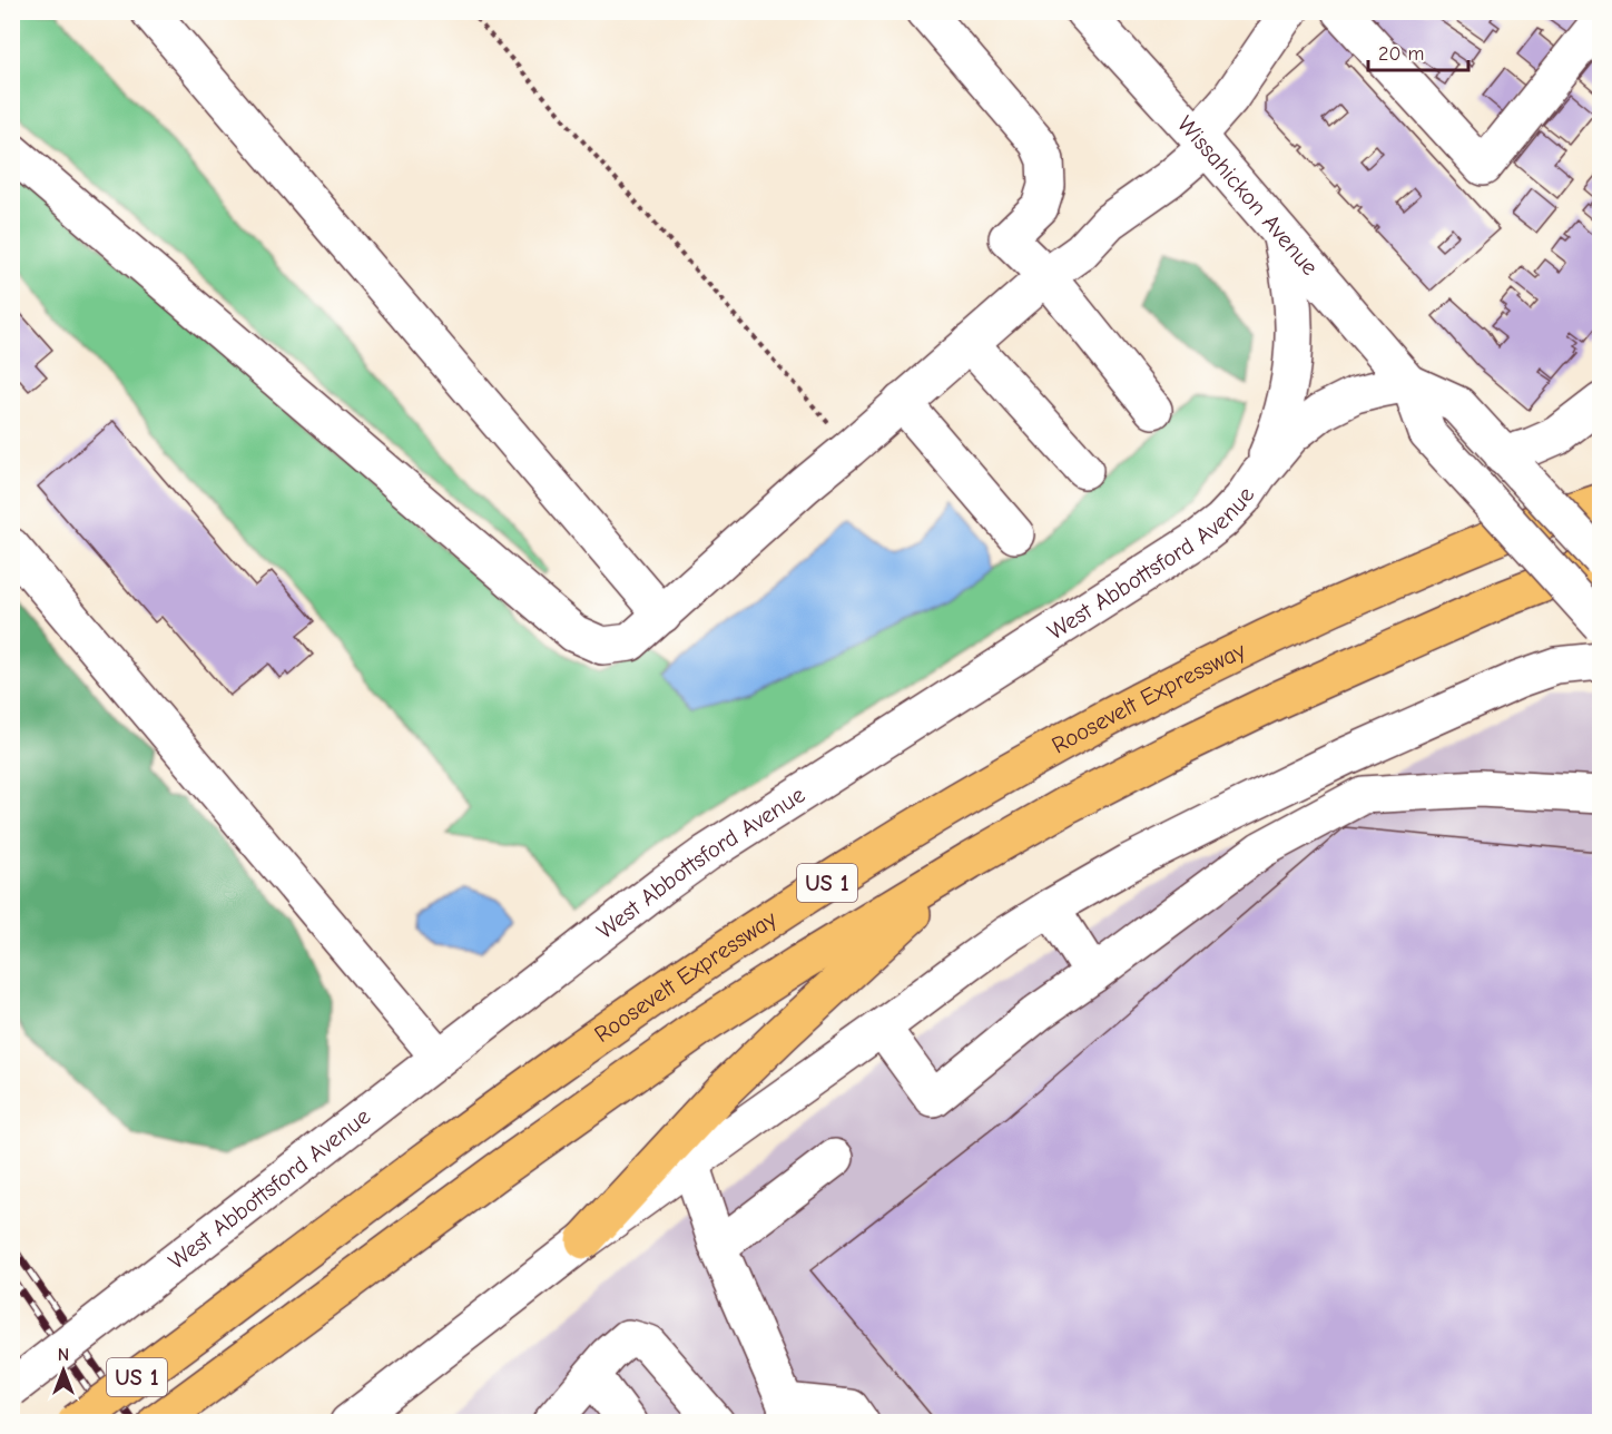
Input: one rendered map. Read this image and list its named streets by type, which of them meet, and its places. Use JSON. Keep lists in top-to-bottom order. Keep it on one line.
{"streets":{"highway":["Roosevelt Expressway","US 1"],"street":["Wissahickon Avenue","West Abbottsford Avenue"]},"crossings":[["Wissahickon Avenue","West Abbottsford Avenue"],["Wissahickon Avenue","US 1"]],"scale_bar":"20 m","north":"top"}
